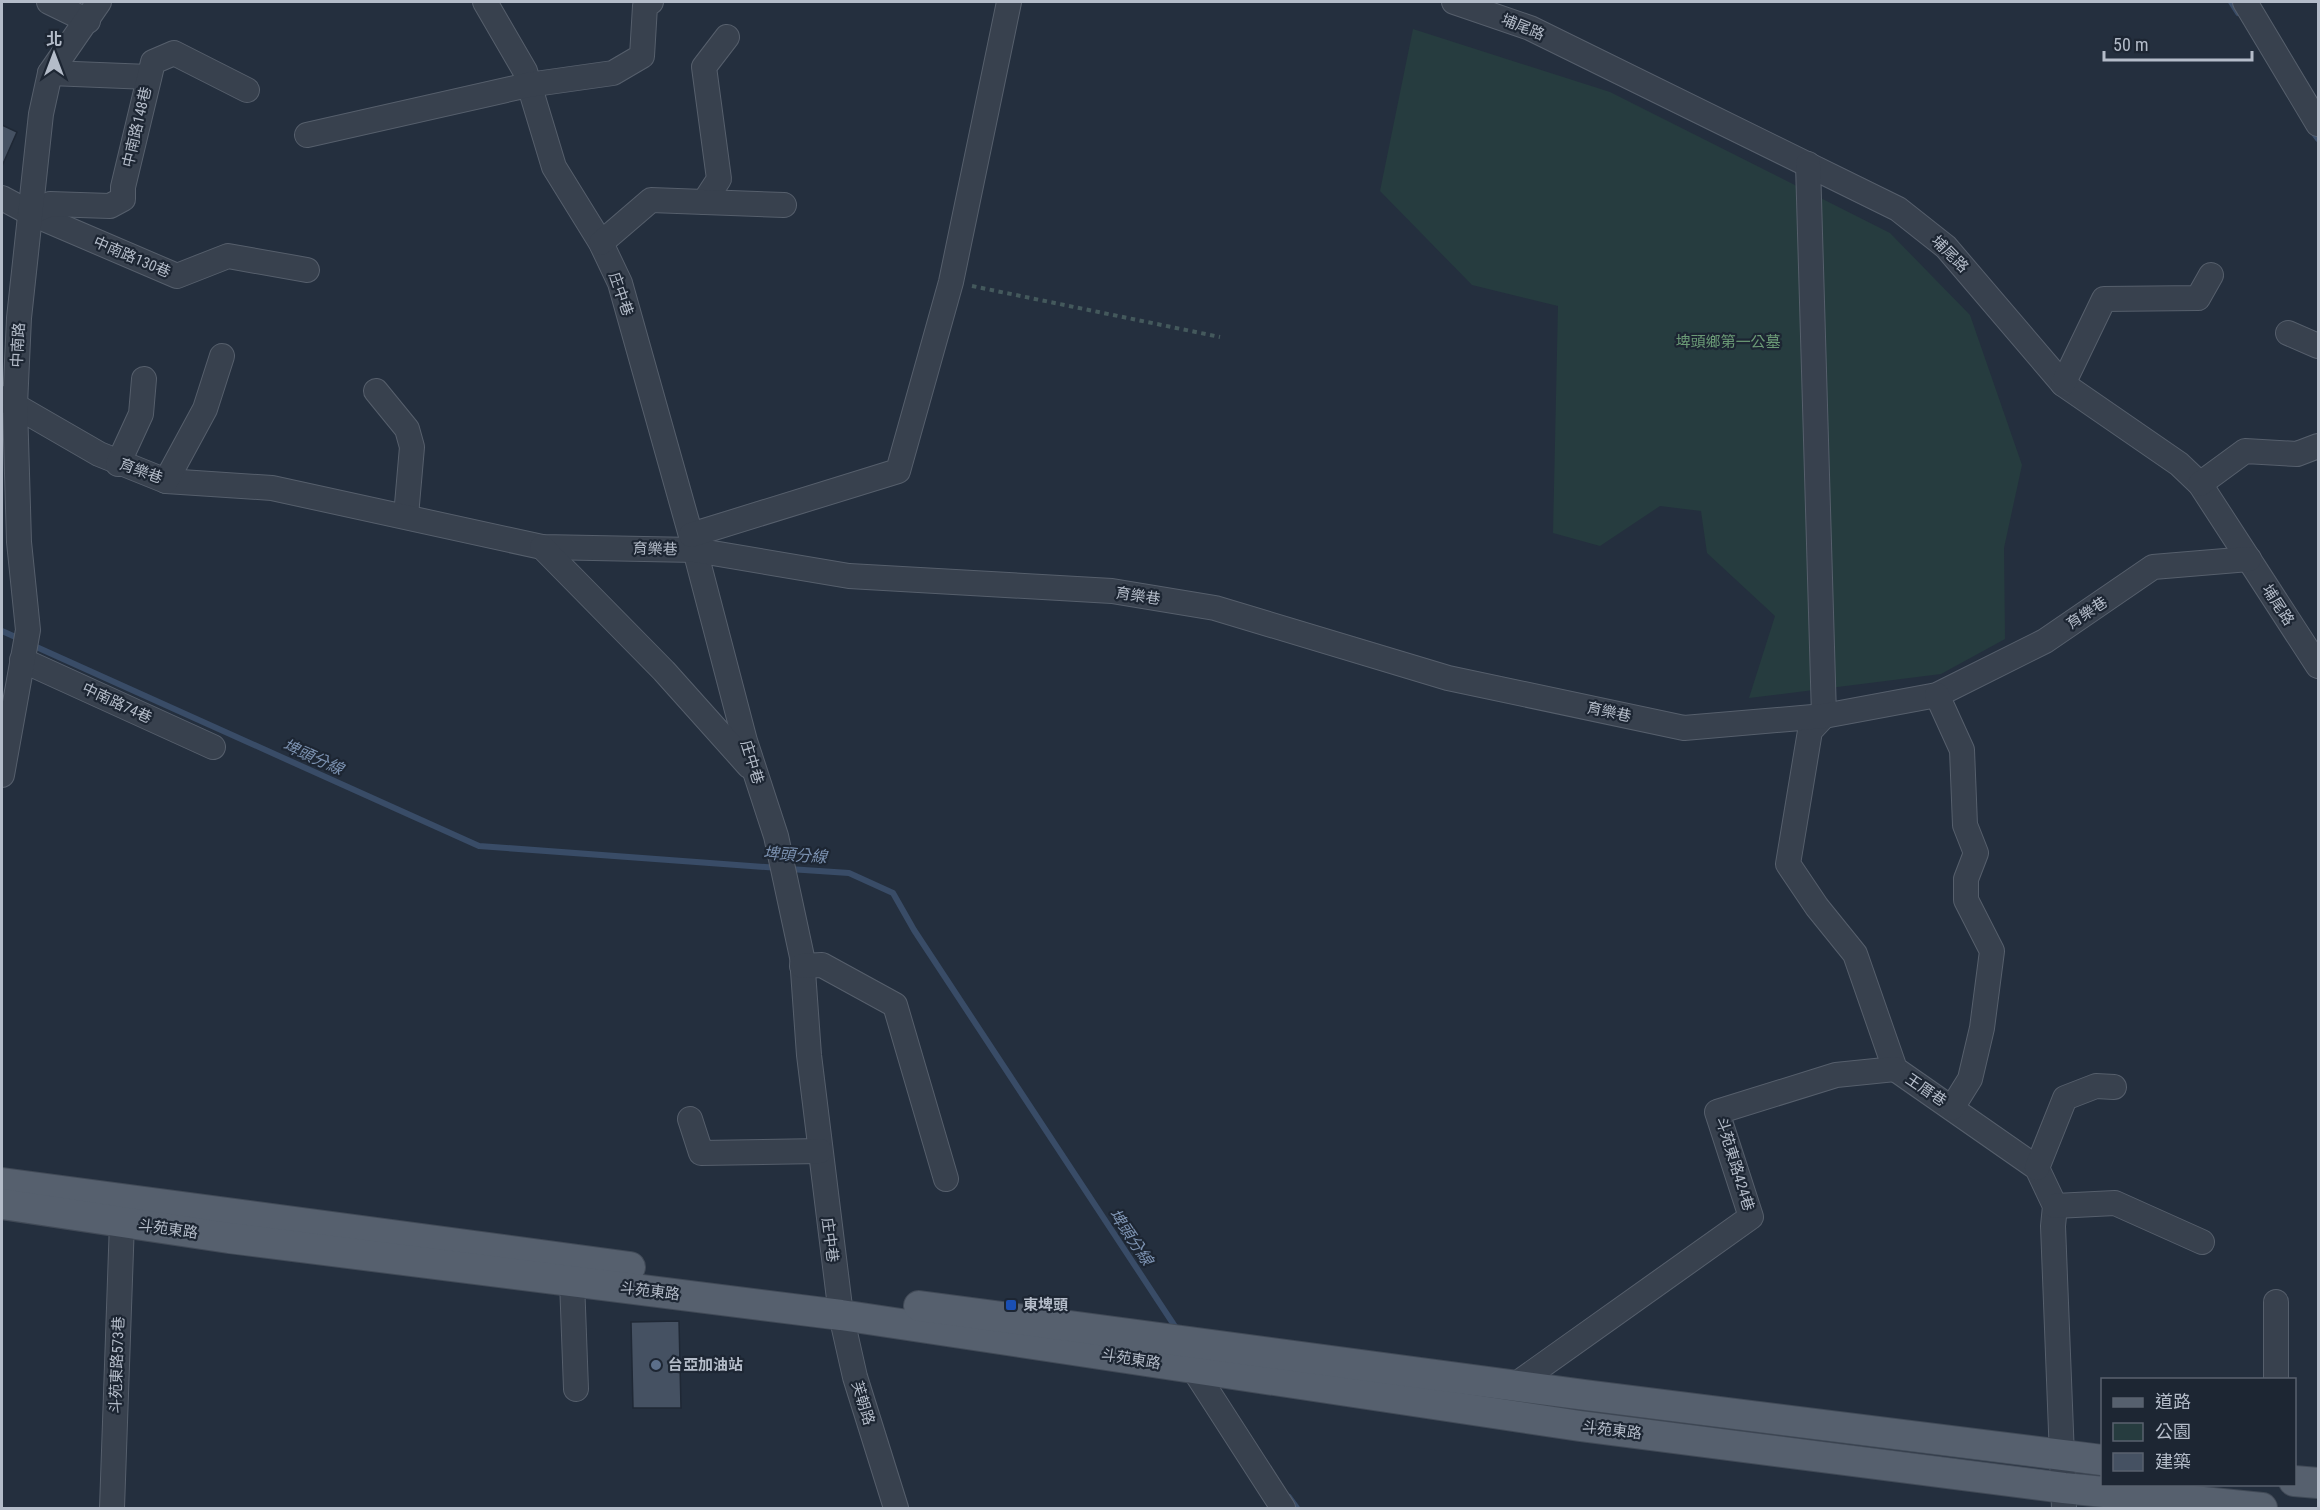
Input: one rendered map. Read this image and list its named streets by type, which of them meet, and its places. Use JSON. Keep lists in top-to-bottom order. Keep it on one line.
{"streets":{"main road":["斗苑東路"],"street":["埔尾路","中南路148巷","中南路130巷","庄中巷","中南路","育樂巷","中南路74巷","王厝巷","斗苑東路424巷","斗苑東路573巷","芙朝路"]},"crossings":[["埔尾路","育樂巷"],["中南路148巷","中南路130巷"],["中南路148巷","中南路"],["中南路130巷","中南路"],["庄中巷","育樂巷"],["庄中巷","斗苑東路"],["庄中巷","芙朝路"],["中南路","育樂巷"],["中南路","中南路74巷"],["育樂巷","王厝巷"],["王厝巷","斗苑東路424巷"],["王厝巷","斗苑東路"],["斗苑東路424巷","斗苑東路"],["斗苑東路","斗苑東路573巷"],["斗苑東路","芙朝路"]],"water":["埤頭分線"],"parks":["埤頭鄉第一公墓"],"places":{"transit":["東埤頭"],"other":["台亞加油站"]},"legend":["道路","公園","建築"],"scale_bar":"50 m","north":"top"}
